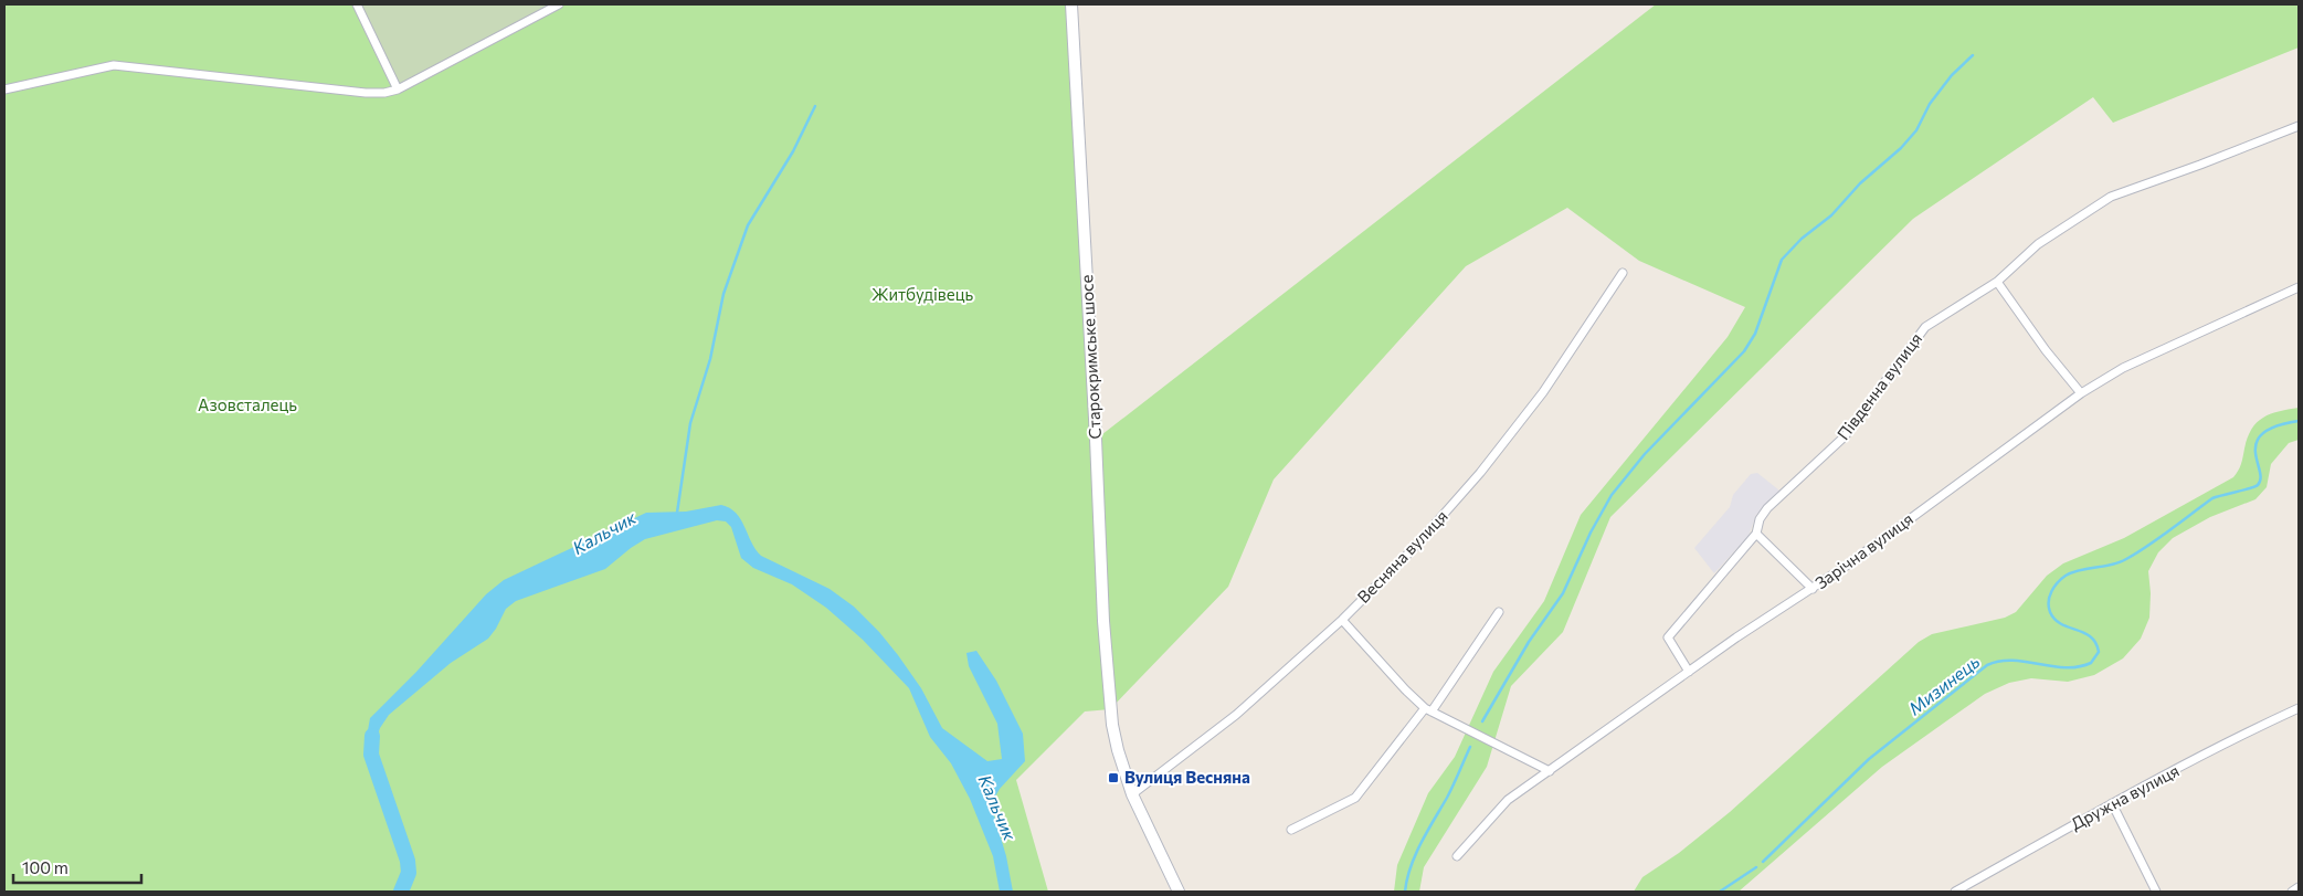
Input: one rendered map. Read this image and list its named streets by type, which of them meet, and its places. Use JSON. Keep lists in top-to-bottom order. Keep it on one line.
{"streets":{"street":["Старокримське шосе","Південна вулиця","Зарічна вулиця","Весняна вулиця","Дружна вулиця"]},"crossings":[["Старокримське шосе","Весняна вулиця"],["Південна вулиця","Зарічна вулиця"]],"water":["Кальчик","Мизинець"],"parks":["Житбудівець","Азовсталець"],"places":{"transit":["Вулиця Весняна"]},"scale_bar":"100 m"}
